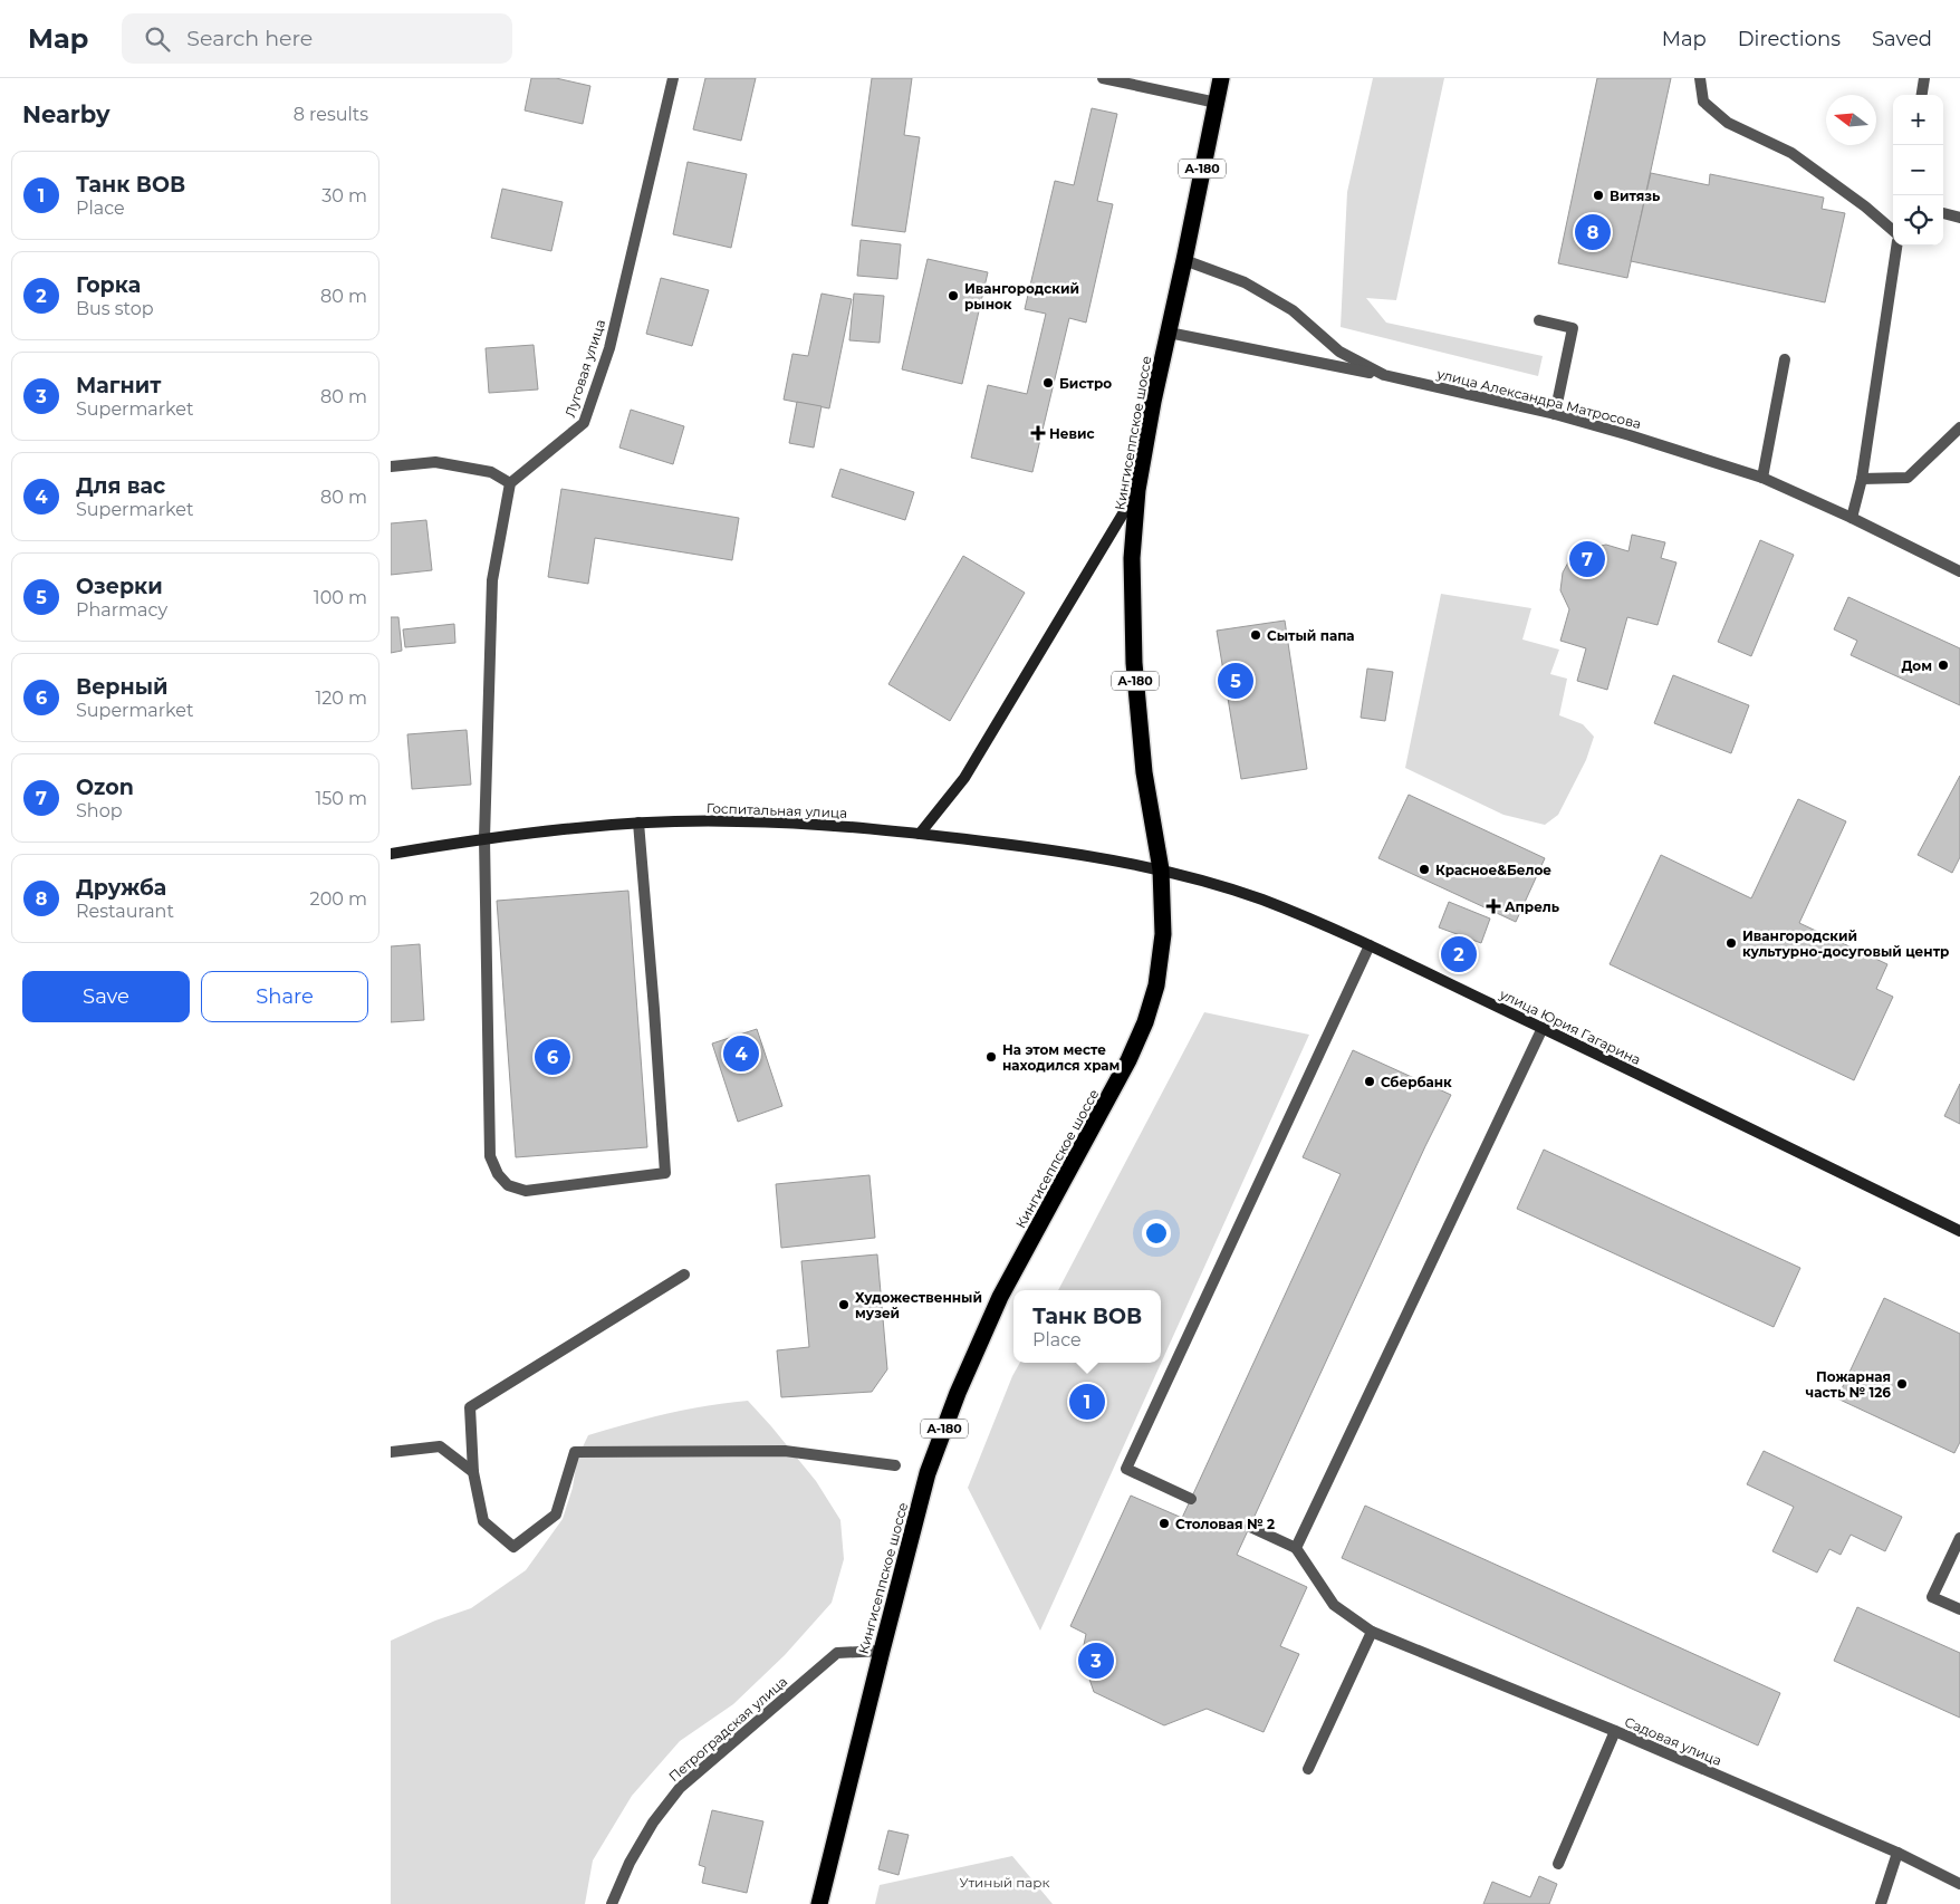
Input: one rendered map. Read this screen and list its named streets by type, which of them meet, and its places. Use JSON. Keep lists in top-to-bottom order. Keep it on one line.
{"streets":{"highway":["А-180","Кингисеппское шоссе"],"street":["Луговая улица","улица Александра Матросова","Госпитальная улица","улица Юрия Гагарина","Петроградская улица","Садовая улица"]},"crossings":[["улица Александра Матросова","Кингисеппское шоссе"],["Кингисеппское шоссе","Госпитальная улица"],["Кингисеппское шоссе","улица Юрия Гагарина"],["Кингисеппское шоссе","Петроградская улица"],["Госпитальная улица","улица Юрия Гагарина"]],"parks":["Утиный парк"],"places":{"other":["Витязь","Ивангородский рынок","Бистро","Сытый папа","Дом","Красное&Белое","Ивангородский культурно-досуговый центр","На этом месте находился храм","Сбербанк","Художественный музей","Пожарная часть № 126","Столовая № 2"],"health":["Невис","Апрель"]},"north":"left","page":{"header":"Map","search":"Search here","nav":["Map","Directions","Saved"],"heading":["Nearby","8 results"],"map_buttons":["+","−"],"list":[{"mark":"1","name":"Танк ВОВ","note":"Place","value":"30 m"},{"mark":"2","name":"Горка","note":"Bus stop","value":"80 m"},{"mark":"3","name":"Магнит","note":"Supermarket","value":"80 m"},{"mark":"4","name":"Для вас","note":"Supermarket","value":"80 m"},{"mark":"5","name":"Озерки","note":"Pharmacy","value":"100 m"},{"mark":"6","name":"Верный","note":"Supermarket","value":"120 m"},{"mark":"7","name":"Ozon","note":"Shop","value":"150 m"},{"mark":"8","name":"Дружба","note":"Restaurant","value":"200 m"}],"pins":["8","7","5","2","4","6","1","3"],"buttons":["Save","Share"],"popup":["Танк ВОВ","Place"]}}
